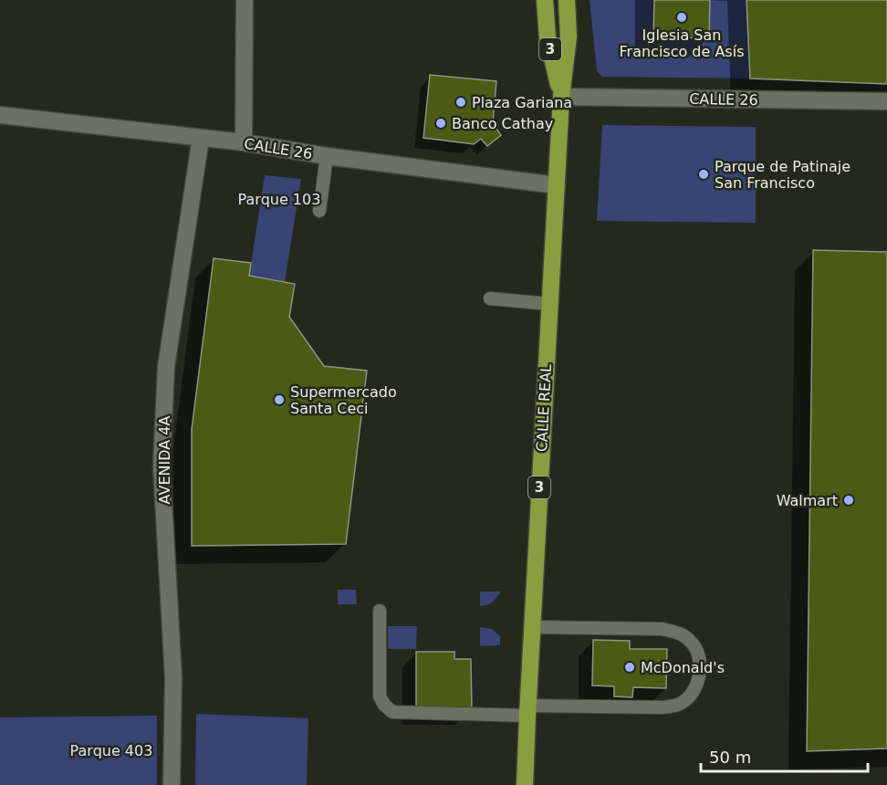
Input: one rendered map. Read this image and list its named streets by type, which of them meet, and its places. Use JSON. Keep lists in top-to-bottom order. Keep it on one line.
{"streets":{"main road":["3","CALLE REAL"],"street":["CALLE 26","AVENIDA 4A"]},"crossings":[["CALLE 26","CALLE REAL"],["CALLE 26","AVENIDA 4A"]],"parks":["Parque 103","Parque 403"],"places":["Iglesia San Francisco de Asís","Plaza Gariana","Banco Cathay","Parque de Patinaje San Francisco","Supermercado Santa Ceci","Walmart","McDonald's"],"scale_bar":"50 m"}
